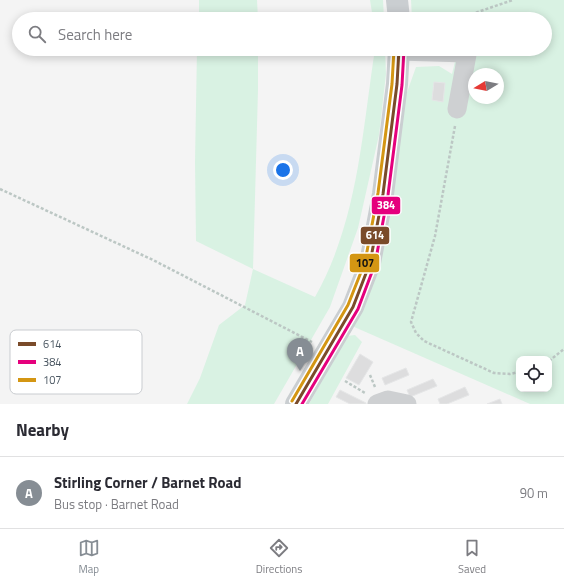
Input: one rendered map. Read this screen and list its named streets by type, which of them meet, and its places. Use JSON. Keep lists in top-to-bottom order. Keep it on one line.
{"lines":["transit line 614","transit line 384","transit line 107"],"legend":["614","384","107"],"north":"left","page":{"search":"Search here","pins":"A","heading":"Nearby","list":[{"mark":"A","name":"Stirling Corner / Barnet Road","note":"Bus stop · Barnet Road","value":"90 m"}],"nav":["Map","Directions","Saved"]}}
